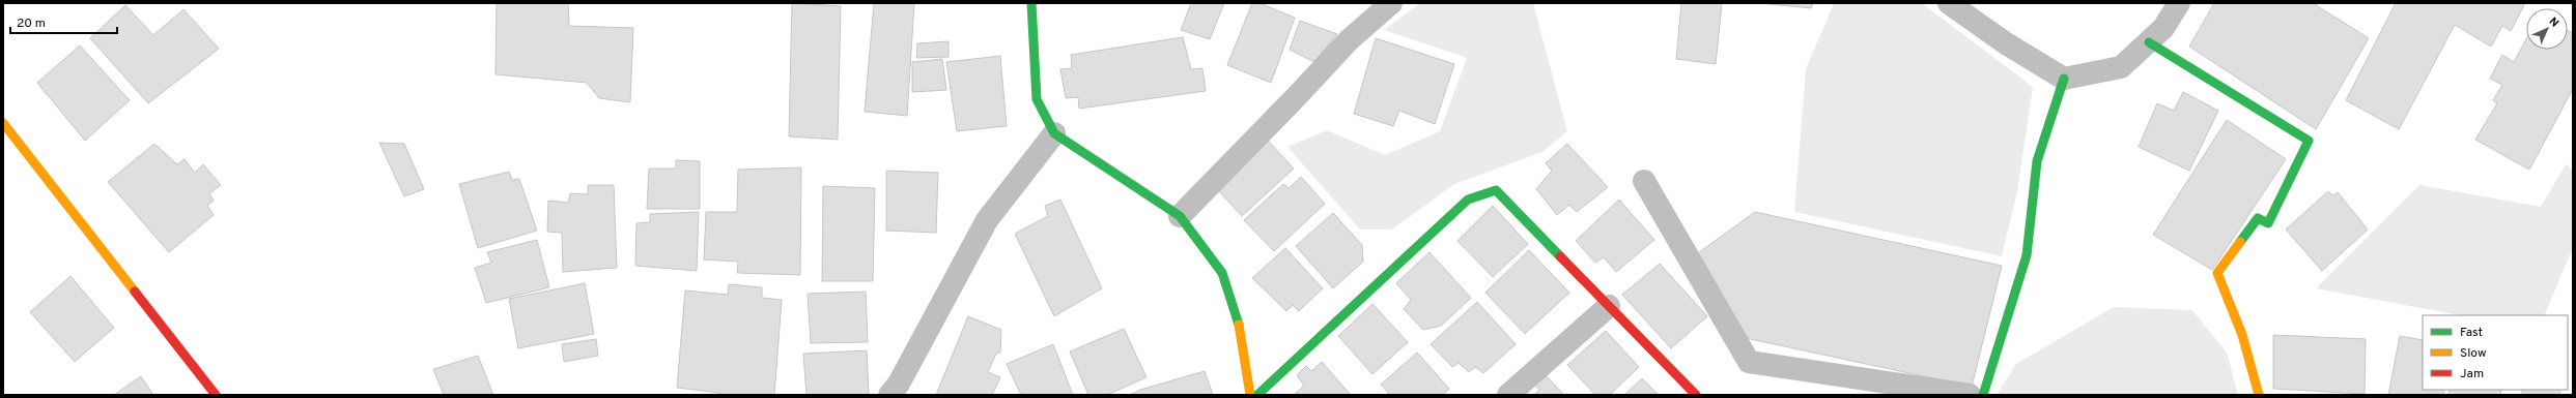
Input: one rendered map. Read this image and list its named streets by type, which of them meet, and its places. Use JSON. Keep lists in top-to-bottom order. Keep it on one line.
{"legend":["Fast","Slow","Jam"],"scale_bar":"20 m","north":"top right"}
